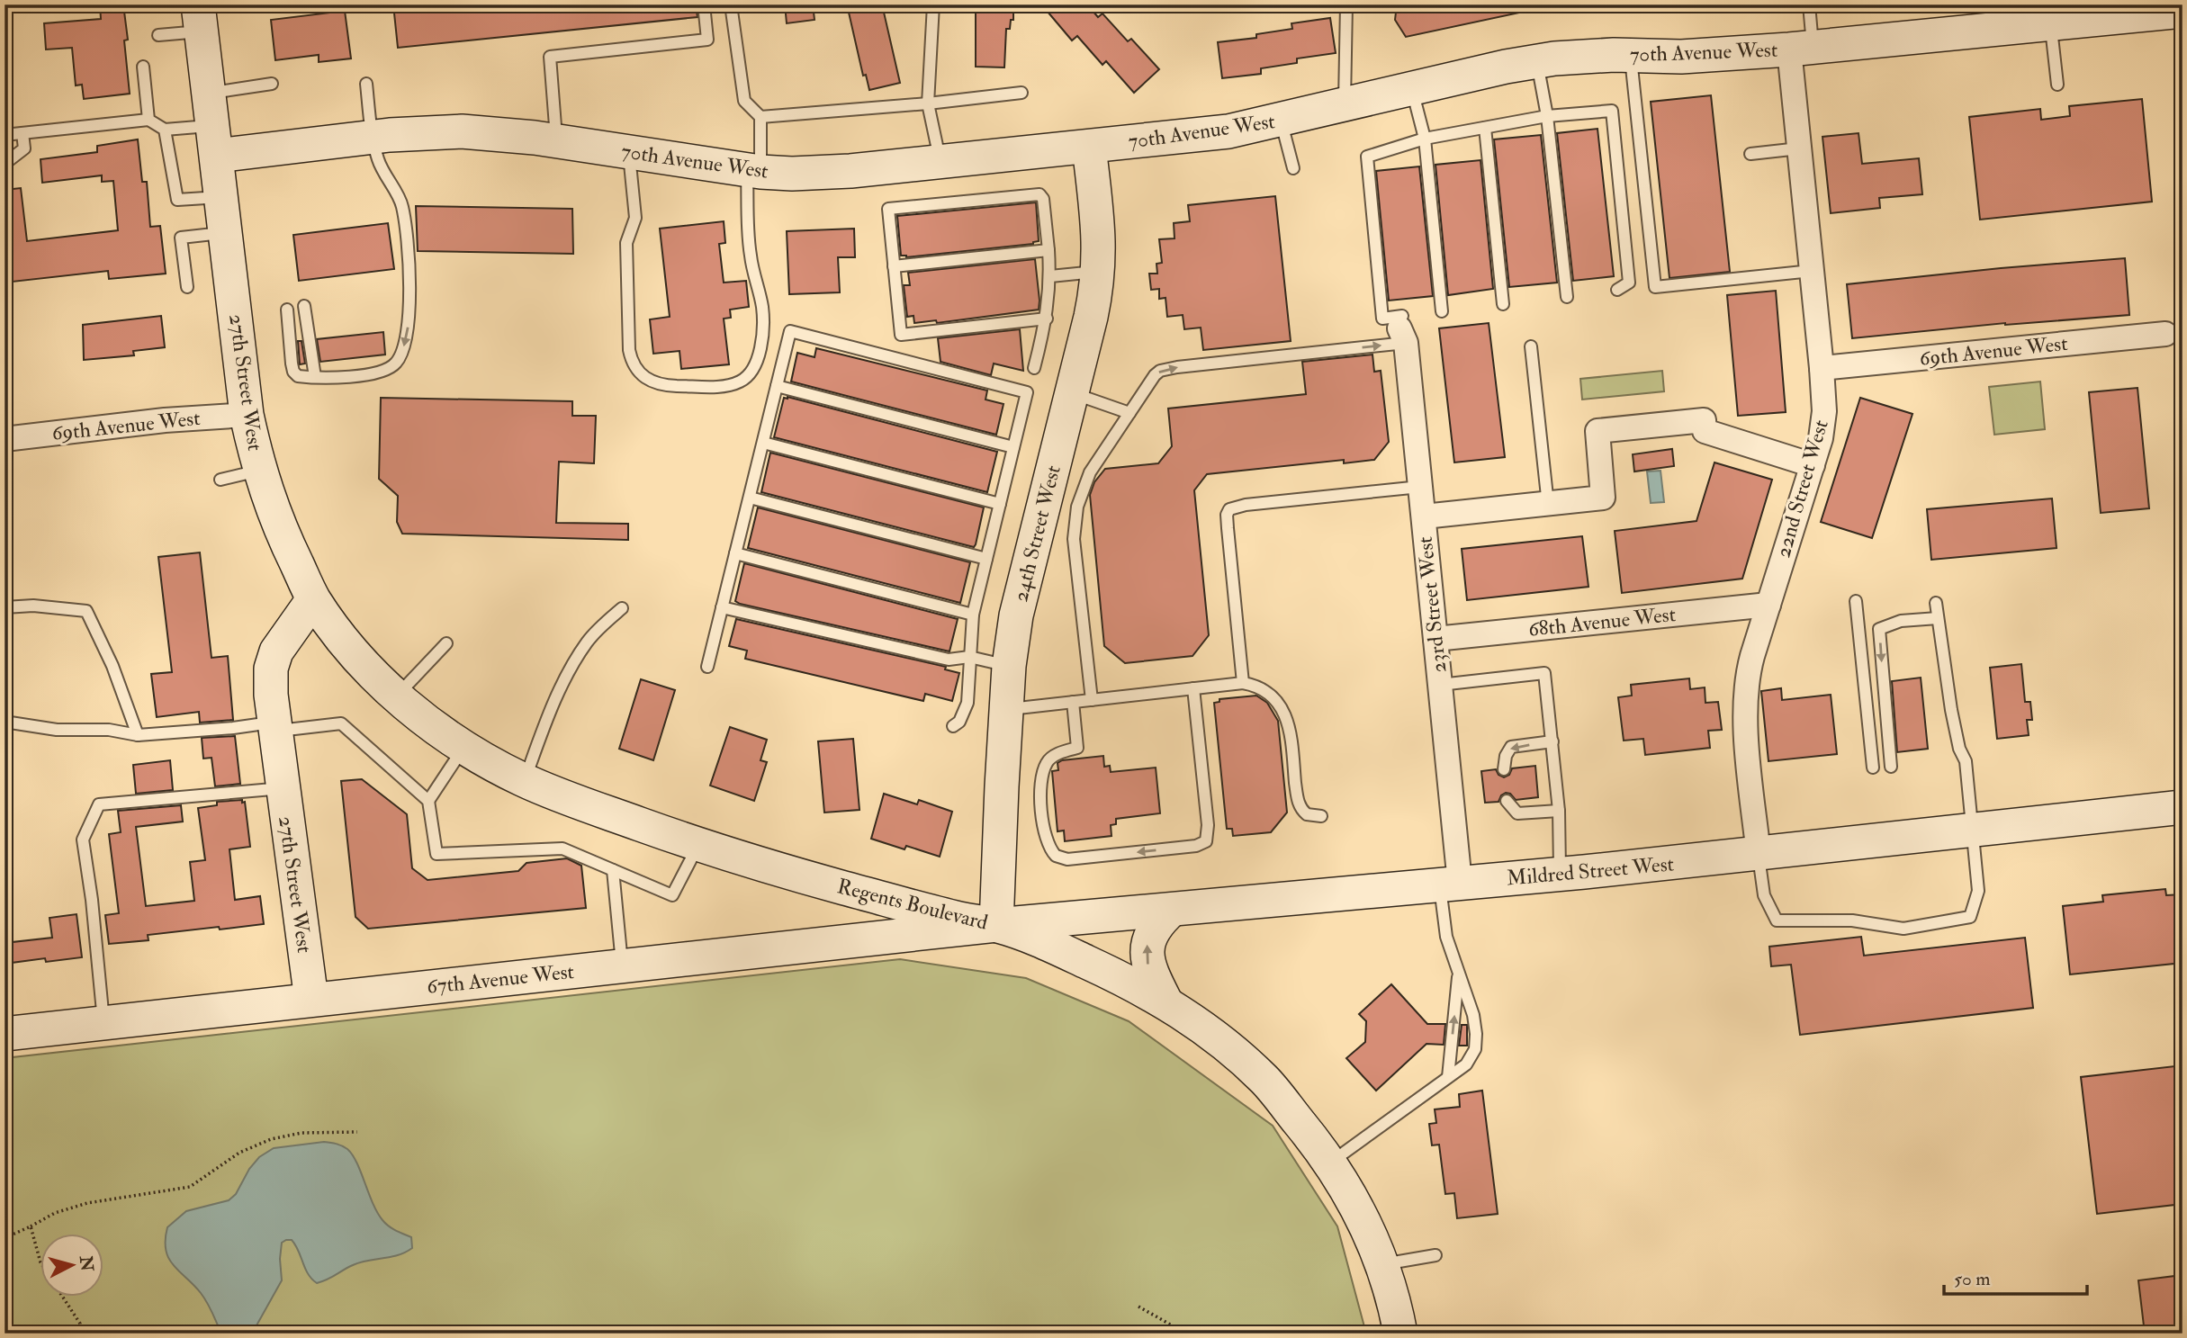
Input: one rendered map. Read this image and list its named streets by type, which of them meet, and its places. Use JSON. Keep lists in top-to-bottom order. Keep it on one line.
{"streets":{"street":["70th Avenue West","69th Avenue West","27th Street West","22nd Street West","24th Street West","23rd Street West","68th Avenue West","Mildred Street West","Regents Boulevard","67th Avenue West"]},"crossings":[["70th Avenue West","27th Street West"],["70th Avenue West","22nd Street West"],["70th Avenue West","24th Street West"],["69th Avenue West","27th Street West"],["69th Avenue West","22nd Street West"],["27th Street West","Regents Boulevard"],["27th Street West","67th Avenue West"],["22nd Street West","68th Avenue West"],["22nd Street West","Mildred Street West"],["24th Street West","Mildred Street West"],["24th Street West","Regents Boulevard"],["24th Street West","67th Avenue West"],["23rd Street West","68th Avenue West"],["23rd Street West","Mildred Street West"],["Mildred Street West","Regents Boulevard"],["Mildred Street West","67th Avenue West"],["Regents Boulevard","67th Avenue West"]],"scale_bar":"50 m","north":"right"}
